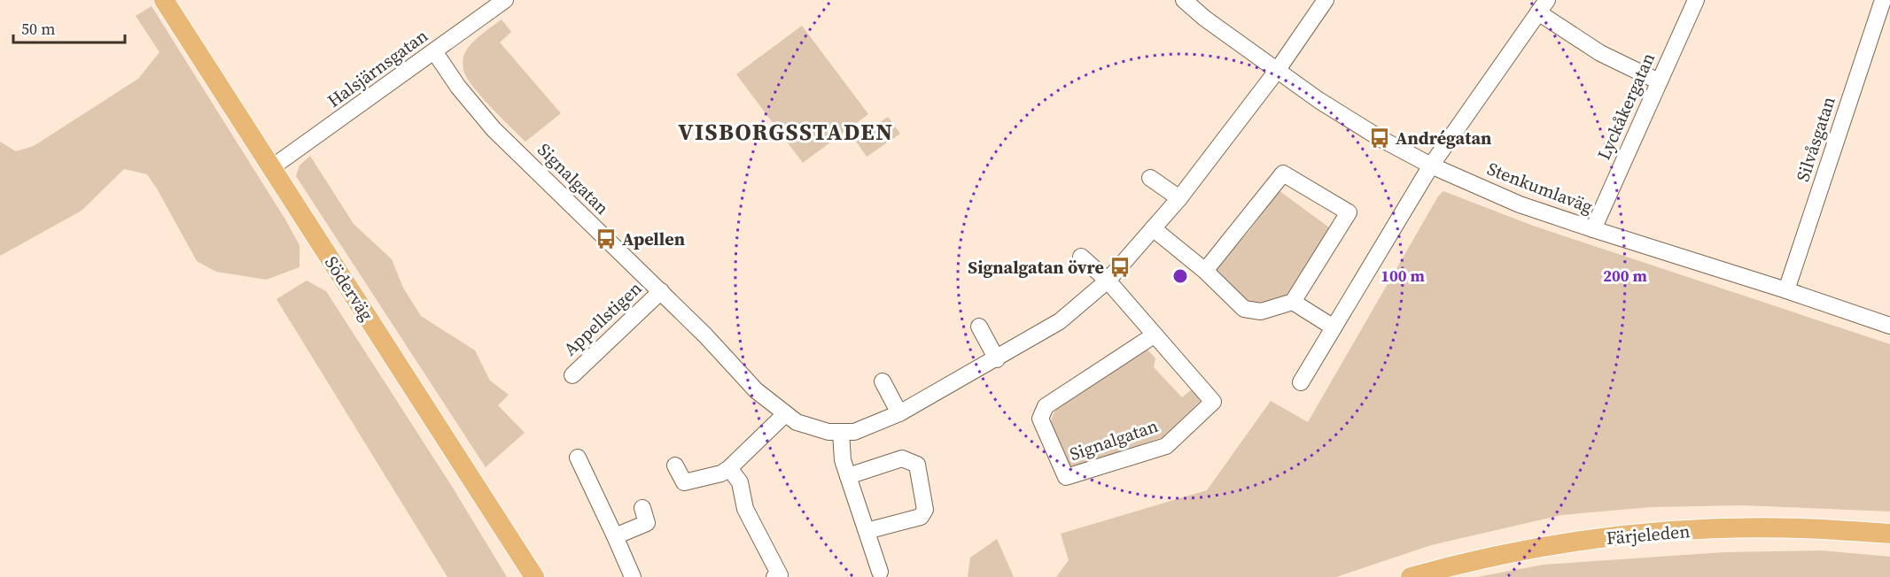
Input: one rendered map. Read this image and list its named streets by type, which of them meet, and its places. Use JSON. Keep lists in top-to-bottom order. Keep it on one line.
{"streets":{"main road":["Söderväg","Färjeleden"],"street":["Halsjärnsgatan","Lyckåkergatan","Silvåsgatan","Signalgatan","Stenkumlaväg","Appellstigen"]},"crossings":[["Halsjärnsgatan","Signalgatan"],["Halsjärnsgatan","Söderväg"],["Lyckåkergatan","Stenkumlaväg"],["Silvåsgatan","Stenkumlaväg"],["Signalgatan","Stenkumlaväg"],["Signalgatan","Appellstigen"]],"districts":["VISBORGSSTADEN"],"places":{"bus stop":["Andrégatan","Apellen","Signalgatan övre"]},"scale_bar":"50 m","rings":["100 m","200 m"]}
